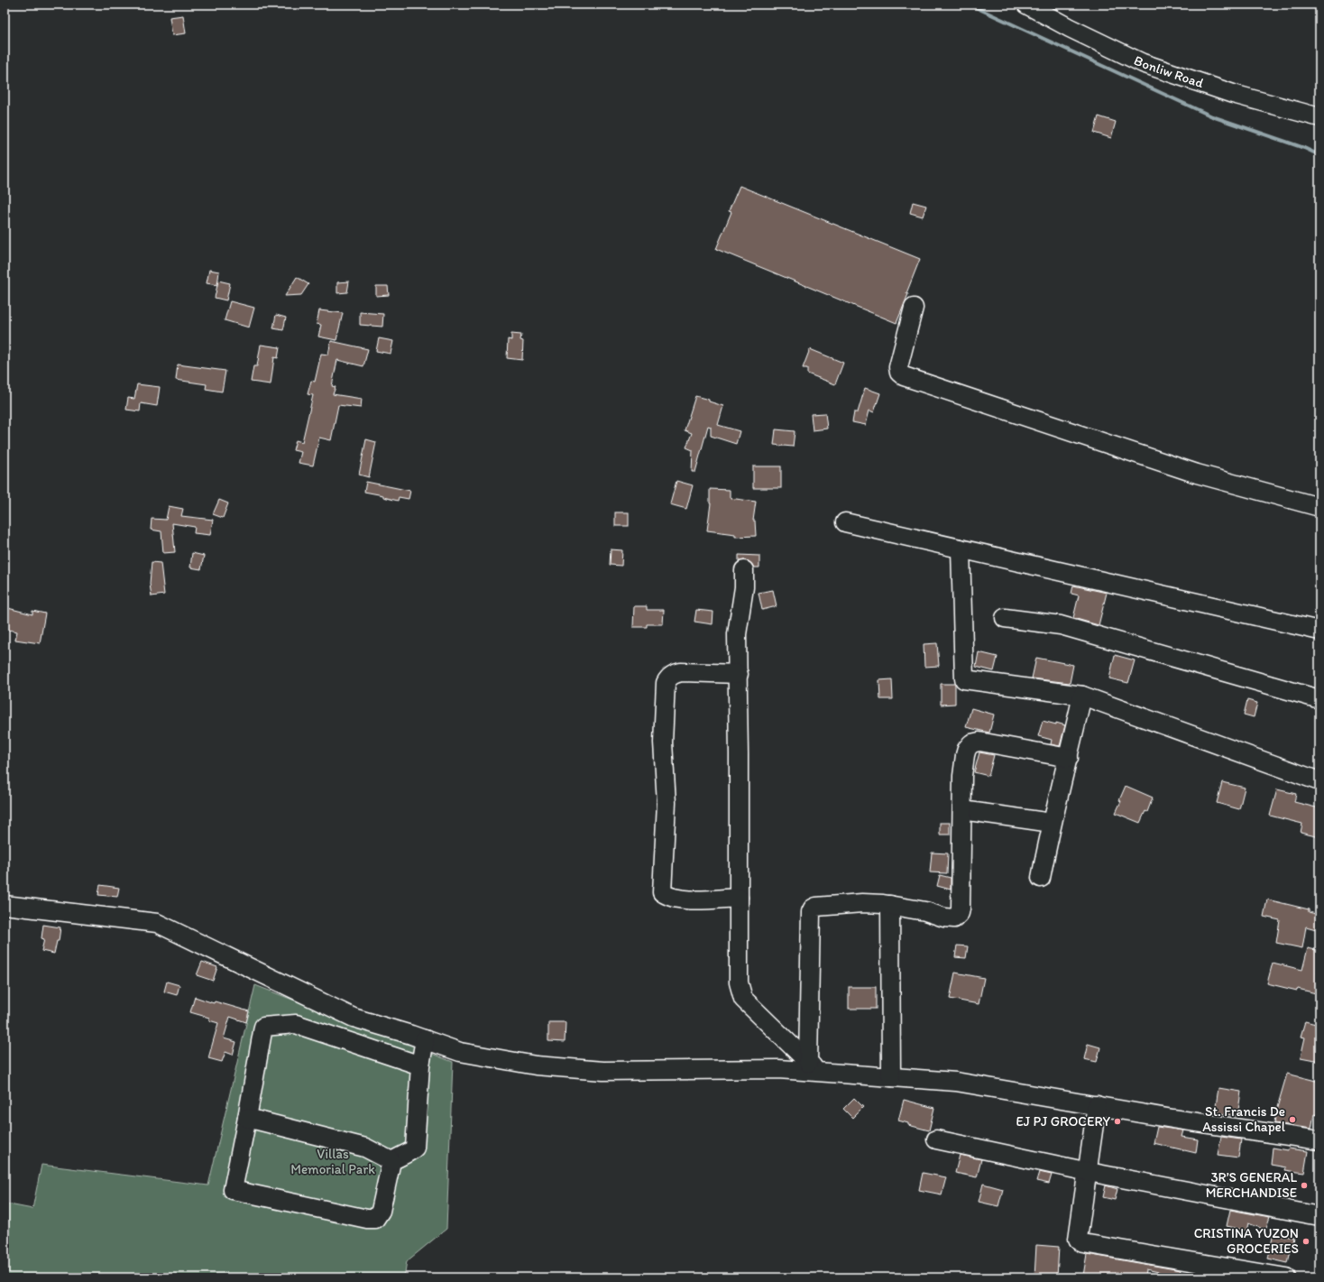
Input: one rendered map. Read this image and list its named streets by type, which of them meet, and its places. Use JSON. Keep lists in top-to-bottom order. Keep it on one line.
{"streets":{"street":["Bonliw Road"]},"parks":["Villas Memorial Park"],"places":["St. Francis De Assissi Chapel","EJ PJ GROCERY","3R’S GENERAL MERCHANDISE","CRISTINA YUZON GROCERIES"]}
